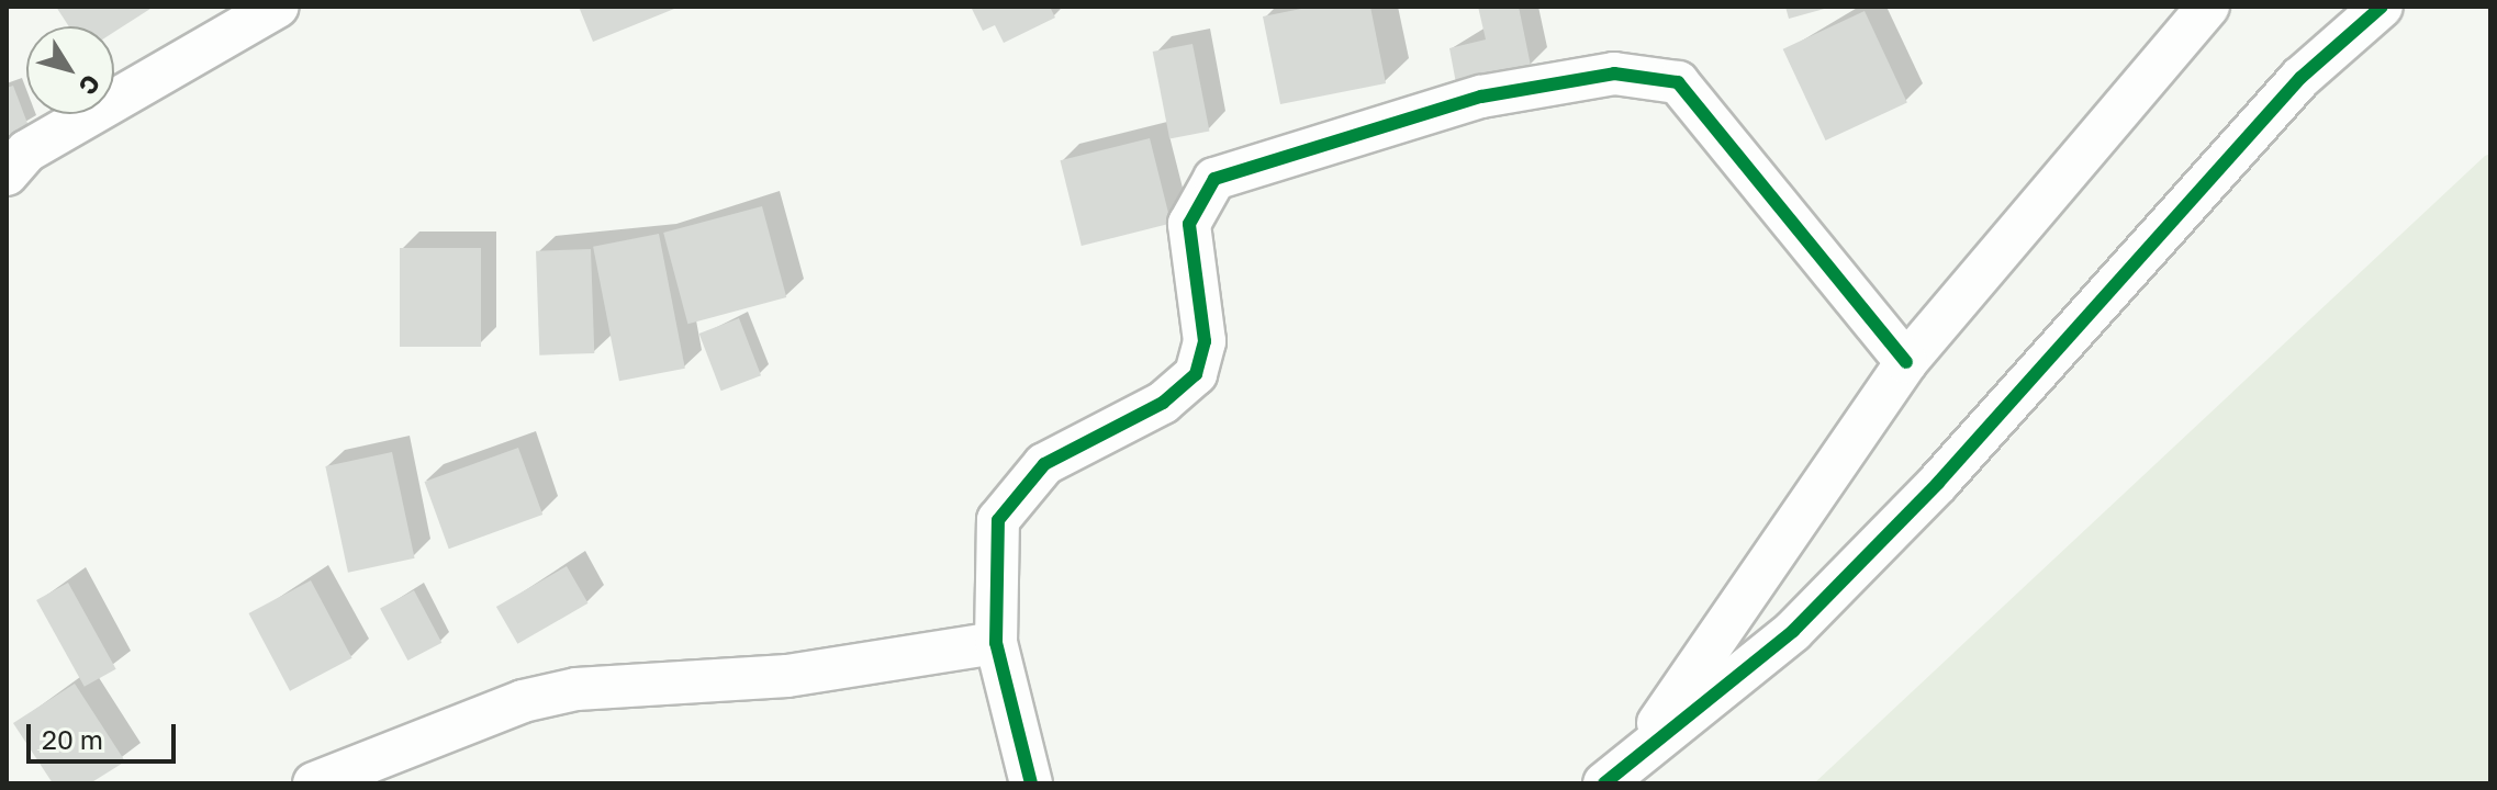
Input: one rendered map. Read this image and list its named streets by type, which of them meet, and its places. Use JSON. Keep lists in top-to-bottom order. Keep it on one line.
{"scale_bar":"20 m","north":"bottom right"}
